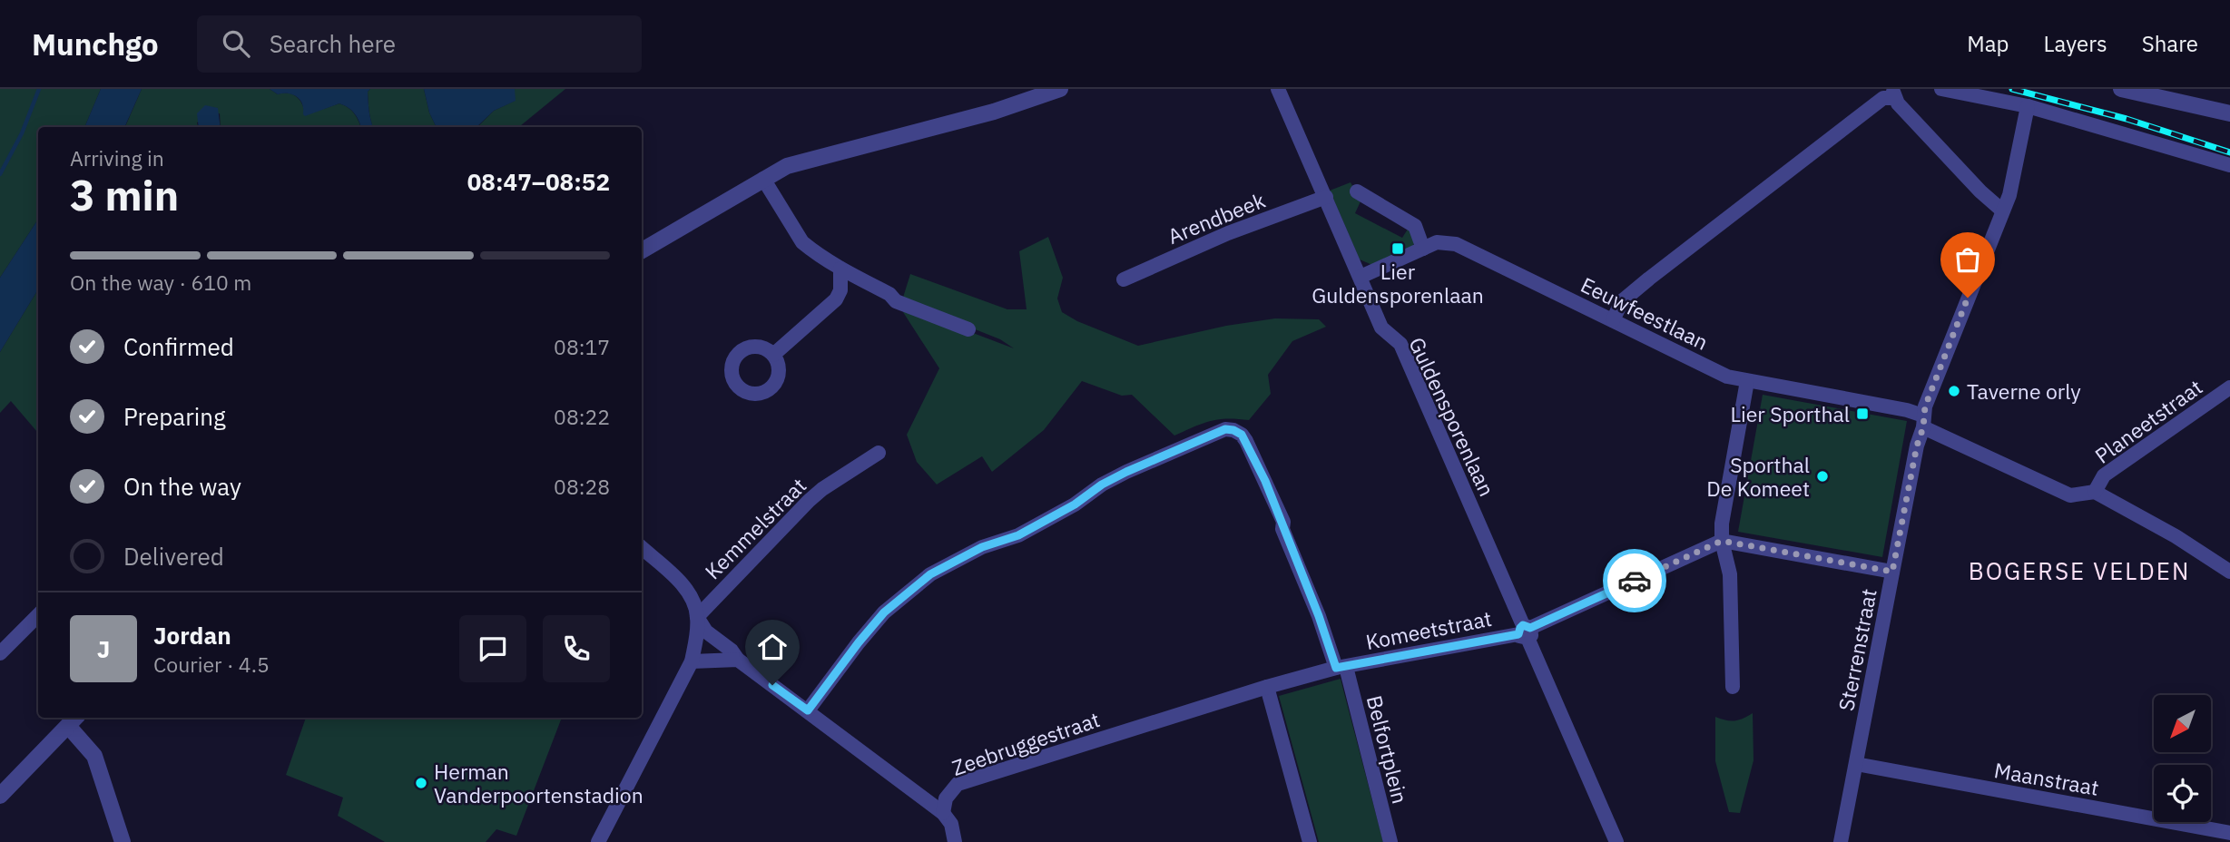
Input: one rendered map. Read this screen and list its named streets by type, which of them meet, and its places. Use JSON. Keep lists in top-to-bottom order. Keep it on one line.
{"streets":{"street":["Arendbeek","Eeuwfeestlaan","Guldensporenlaan","Planeetstraat","Kemmelstraat","Komeetstraat","Sterrenstraat","Zeebruggestraat","Belfortplein","Maanstraat"]},"crossings":[["Arendbeek","Guldensporenlaan"],["Eeuwfeestlaan","Guldensporenlaan"],["Eeuwfeestlaan","Planeetstraat"],["Eeuwfeestlaan","Sterrenstraat"],["Guldensporenlaan","Komeetstraat"],["Komeetstraat","Zeebruggestraat"],["Komeetstraat","Belfortplein"],["Sterrenstraat","Maanstraat"],["Zeebruggestraat","Belfortplein"]],"districts":["BOGERSE VELDEN"],"places":{"transit":["Lier Guldensporenlaan","Lier Sporthal"],"other":["Taverne orly","Sporthal De Komeet","Herman Vanderpoortenstadion"]},"north":"bottom left","page":{"header":"Munchgo","search":"Search here","nav":["Map","Layers","Share"],"heading":["3 min","Arriving in","08:47–08:52"],"panel":["Jordan","Courier · 4.5"],"bar":"On the way · 610 m","list":[["Confirmed","08:17"],["Preparing","08:22"],["On the way","08:28"],"Delivered"],"round":"J"}}
